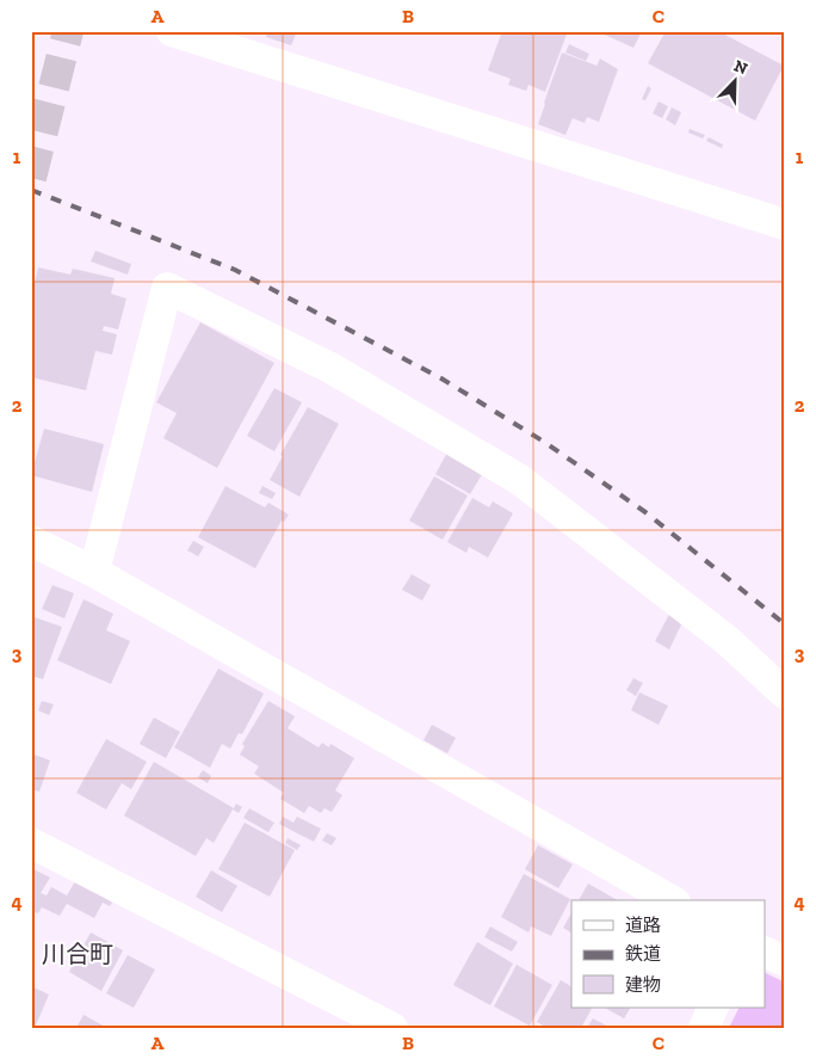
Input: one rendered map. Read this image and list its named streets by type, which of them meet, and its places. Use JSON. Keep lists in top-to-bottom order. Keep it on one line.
{"districts":["川合町"],"legend":["道路","鉄道","建物"],"north":"top right","grid":{"columns":["A","B","C"],"rows":["1","2","3","4"]}}
